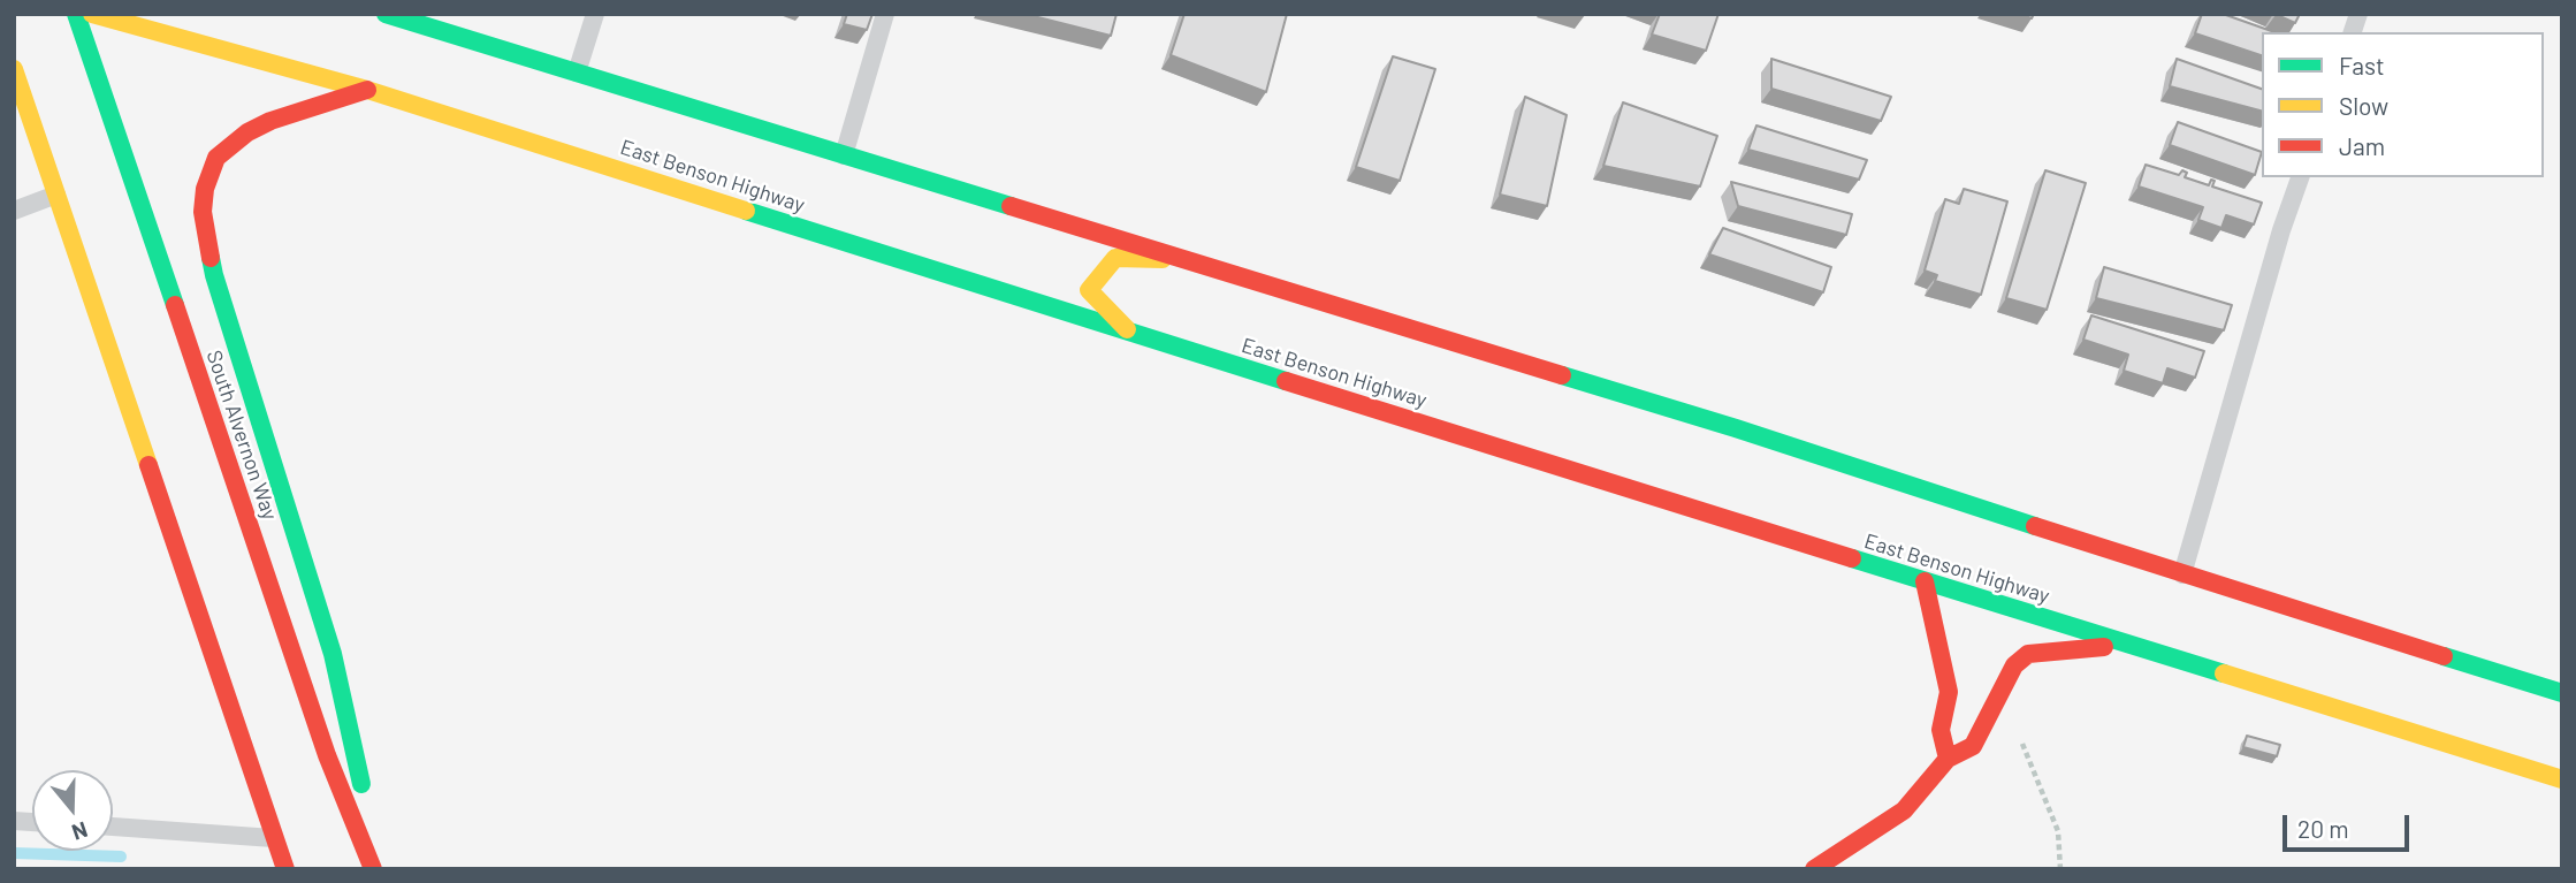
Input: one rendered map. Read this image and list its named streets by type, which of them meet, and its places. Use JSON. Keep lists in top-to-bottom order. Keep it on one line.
{"streets":{"main road":["East Benson Highway","South Alvernon Way"]},"legend":["Fast","Slow","Jam"],"scale_bar":"20 m","north":"bottom"}
